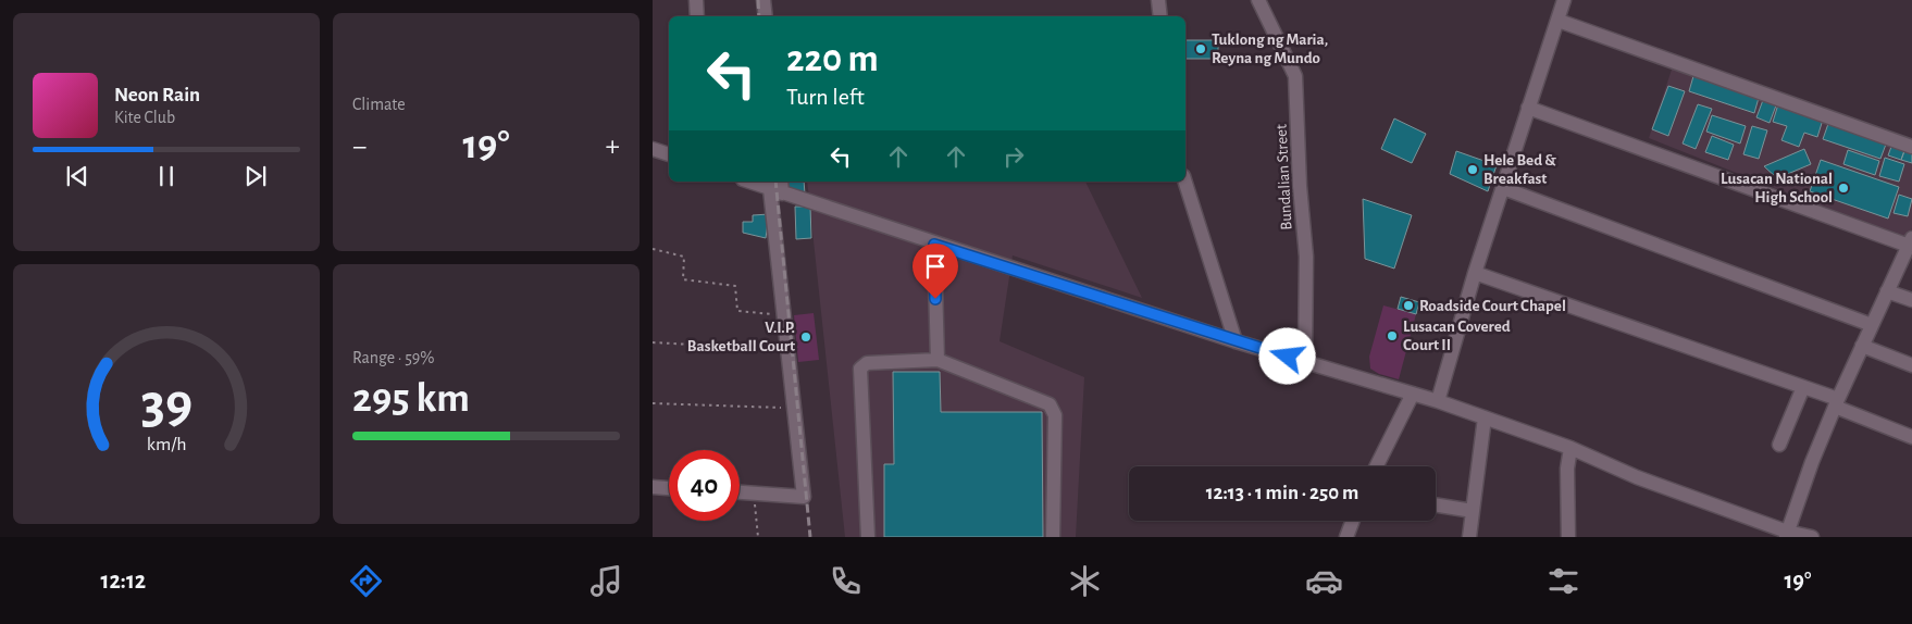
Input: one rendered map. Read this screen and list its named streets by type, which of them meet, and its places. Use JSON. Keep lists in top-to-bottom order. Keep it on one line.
{"streets":{"street":["Bundalian Street"]},"places":["Tuklong ng Maria, Reyna ng Mundo","Hele Bed & Breakfast","Lusacan National High School","Roadside Court Chapel","Lusacan Covered Court II","V.I.P. Basketball Court"],"page":{"tile":["Climate",["Range · 59%","295 km"]],"turn":["220 m","Turn left"],"song":["Neon Rain","Kite Club"],"heat":["−","19°","+"],"limit":"40","trip":"12:13 · 1 min · 250 m","tabs":["12:12","19°"],"gauge":["39","km/h"]}}
